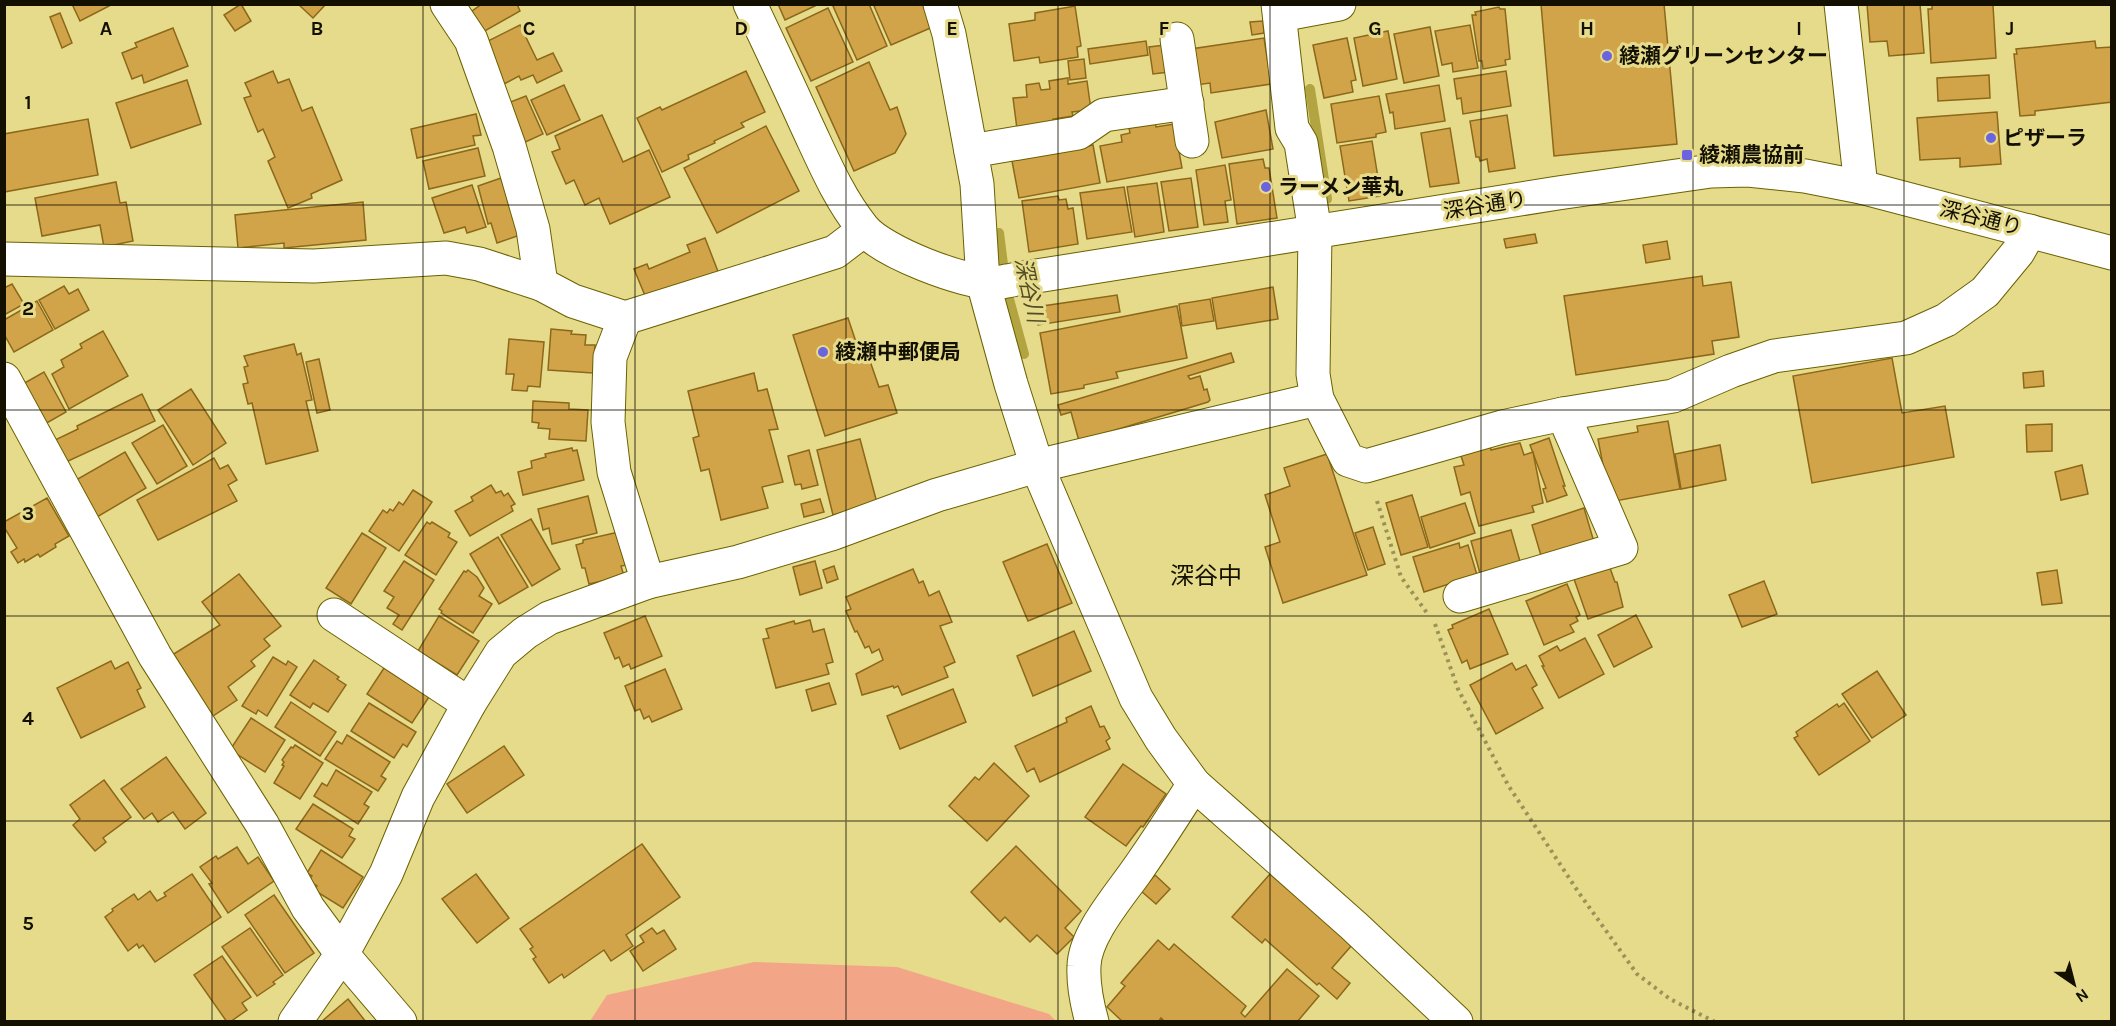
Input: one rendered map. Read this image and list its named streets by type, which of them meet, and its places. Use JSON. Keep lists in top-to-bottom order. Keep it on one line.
{"streets":{"street":["深谷通り"]},"districts":["深谷中"],"water":["深谷川"],"places":{"other":["綾瀬グリーンセンター","ピザーラ","ラーメン華丸","綾瀬中郵便局"],"transit":["綾瀬農協前"]},"north":"bottom right","grid":{"columns":["A","B","C","D","E","F","G","H","I","J"],"rows":["1","2","3","4","5"]}}
